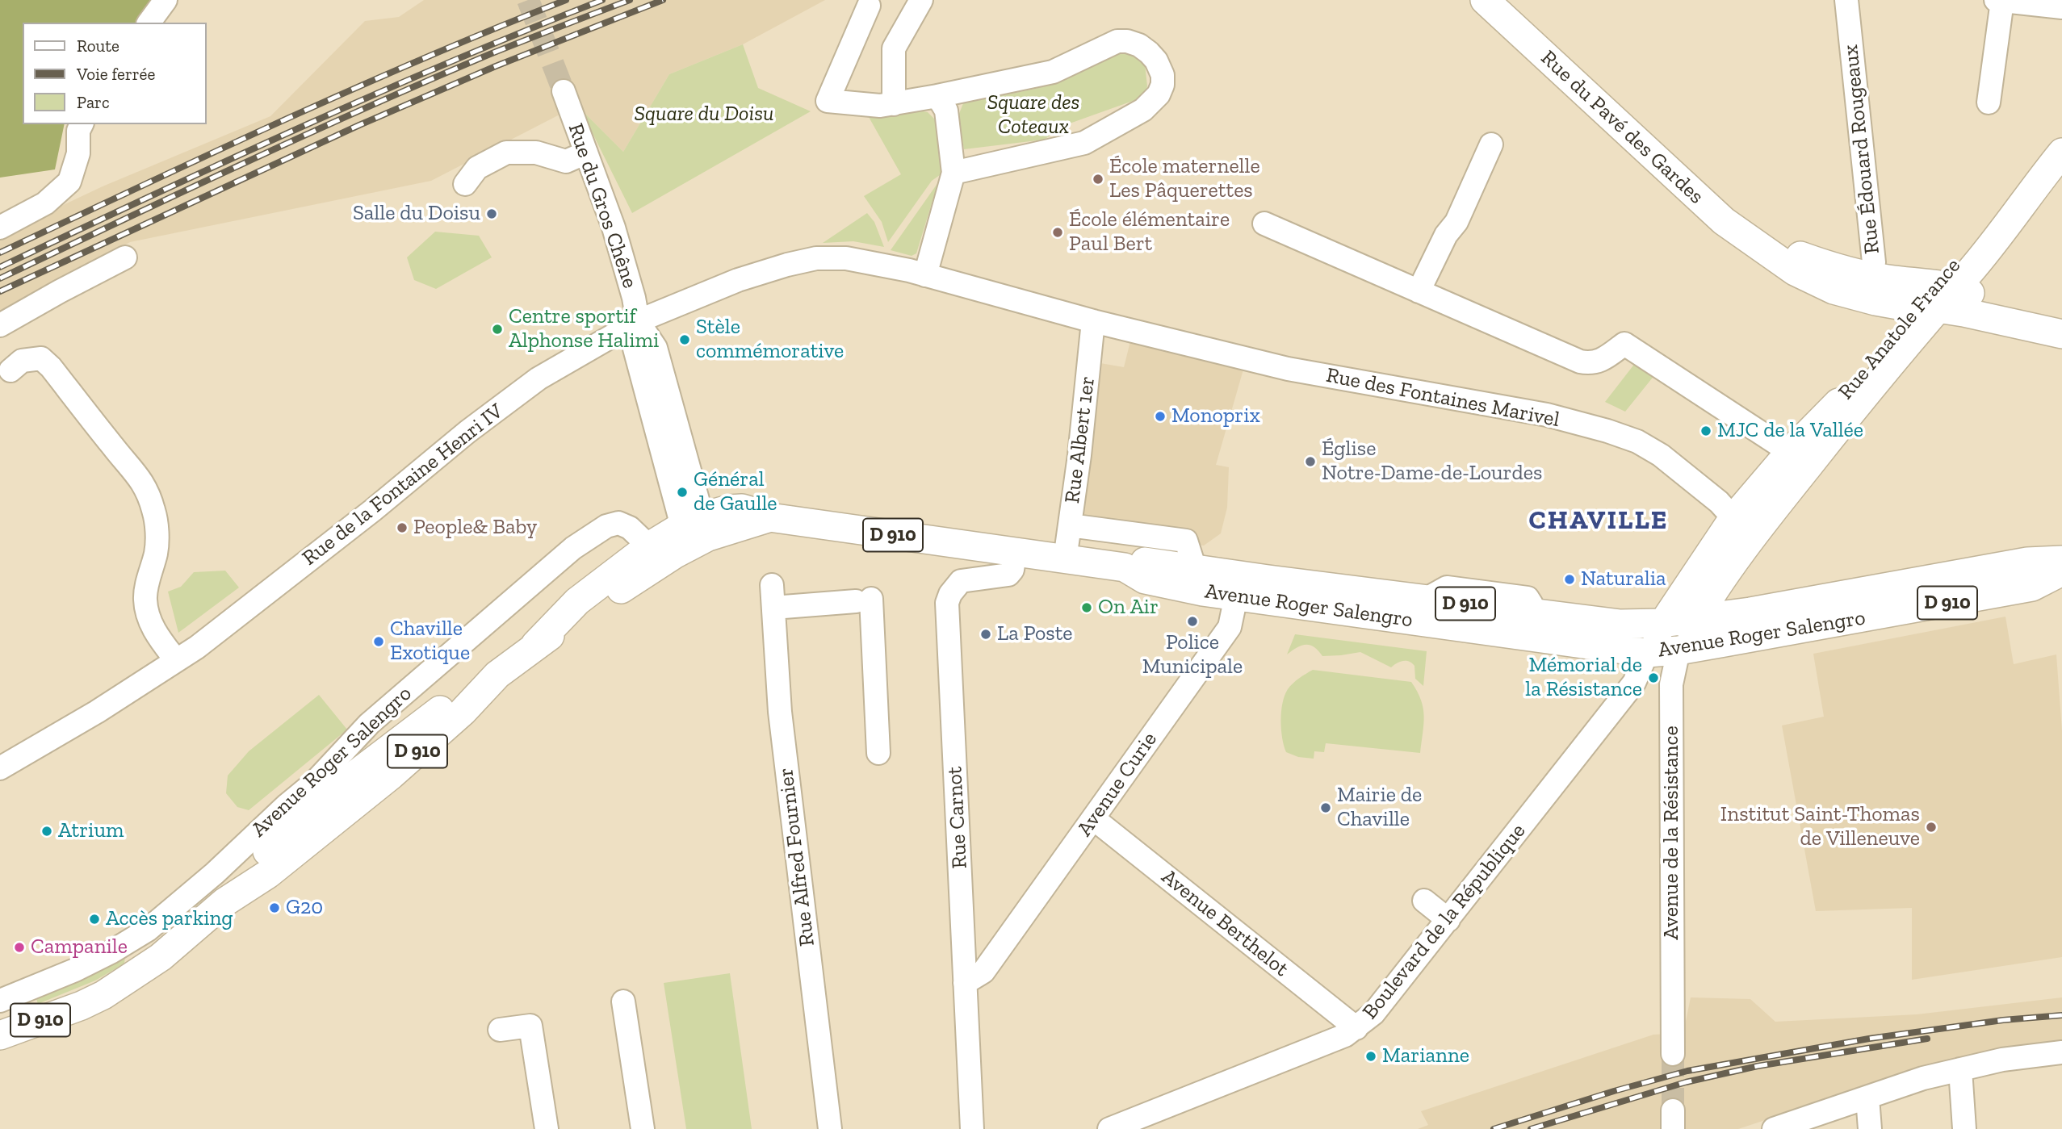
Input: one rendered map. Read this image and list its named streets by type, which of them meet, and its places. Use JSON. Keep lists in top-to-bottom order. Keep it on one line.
{"streets":{"main road":["Rue du Pavé des Gardes","Rue Anatole France","D 910","Avenue Roger Salengro","Avenue de la Résistance"],"street":["Rue Édouard Rougeaux","Rue du Gros Chêne","Rue des Fontaines Marivel","Rue Albert 1er","Rue de la Fontaine Henri IV","Avenue Curie","Rue Carnot","Rue Alfred Fournier","Boulevard de la République","Avenue Berthelot"]},"crossings":[["Rue du Pavé des Gardes","Rue Édouard Rougeaux"],["Rue du Pavé des Gardes","Rue Anatole France"],["Rue du Gros Chêne","Rue de la Fontaine Henri IV"],["Rue Anatole France","Rue des Fontaines Marivel"],["Rue Anatole France","Avenue Roger Salengro"],["Rue Anatole France","Avenue de la Résistance"],["Rue Anatole France","Boulevard de la République"],["Rue des Fontaines Marivel","Rue Albert 1er"],["Rue des Fontaines Marivel","Rue de la Fontaine Henri IV"],["Rue Albert 1er","Avenue Roger Salengro"],["Avenue Roger Salengro","Avenue Curie"],["Avenue Roger Salengro","Rue Carnot"],["Avenue Roger Salengro","Avenue de la Résistance"],["Avenue Roger Salengro","Boulevard de la République"],["Avenue Curie","Rue Carnot"],["Avenue Curie","Avenue Berthelot"],["Boulevard de la République","Avenue Berthelot"]],"districts":["CHAVILLE"],"parks":["Square des Coteaux","Square du Doisu"],"places":["École maternelle Les Pâquerettes","Salle du Doisu","École élémentaire Paul Bert","Centre sportif Alphonse Halimi","Stèle commémorative","Monoprix","MJC de la Vallée","Église Notre-Dame-de-Lourdes","Général de Gaulle","People& Baby","Naturalia","On Air","Police Municipale","La Poste","Chaville Exotique","Mémorial de la Résistance","Mairie de Chaville","Institut Saint-Thomas de Villeneuve","Atrium","G20","Accès parking","Campanile","Marianne"],"legend":["Route","Voie ferrée","Parc"]}
